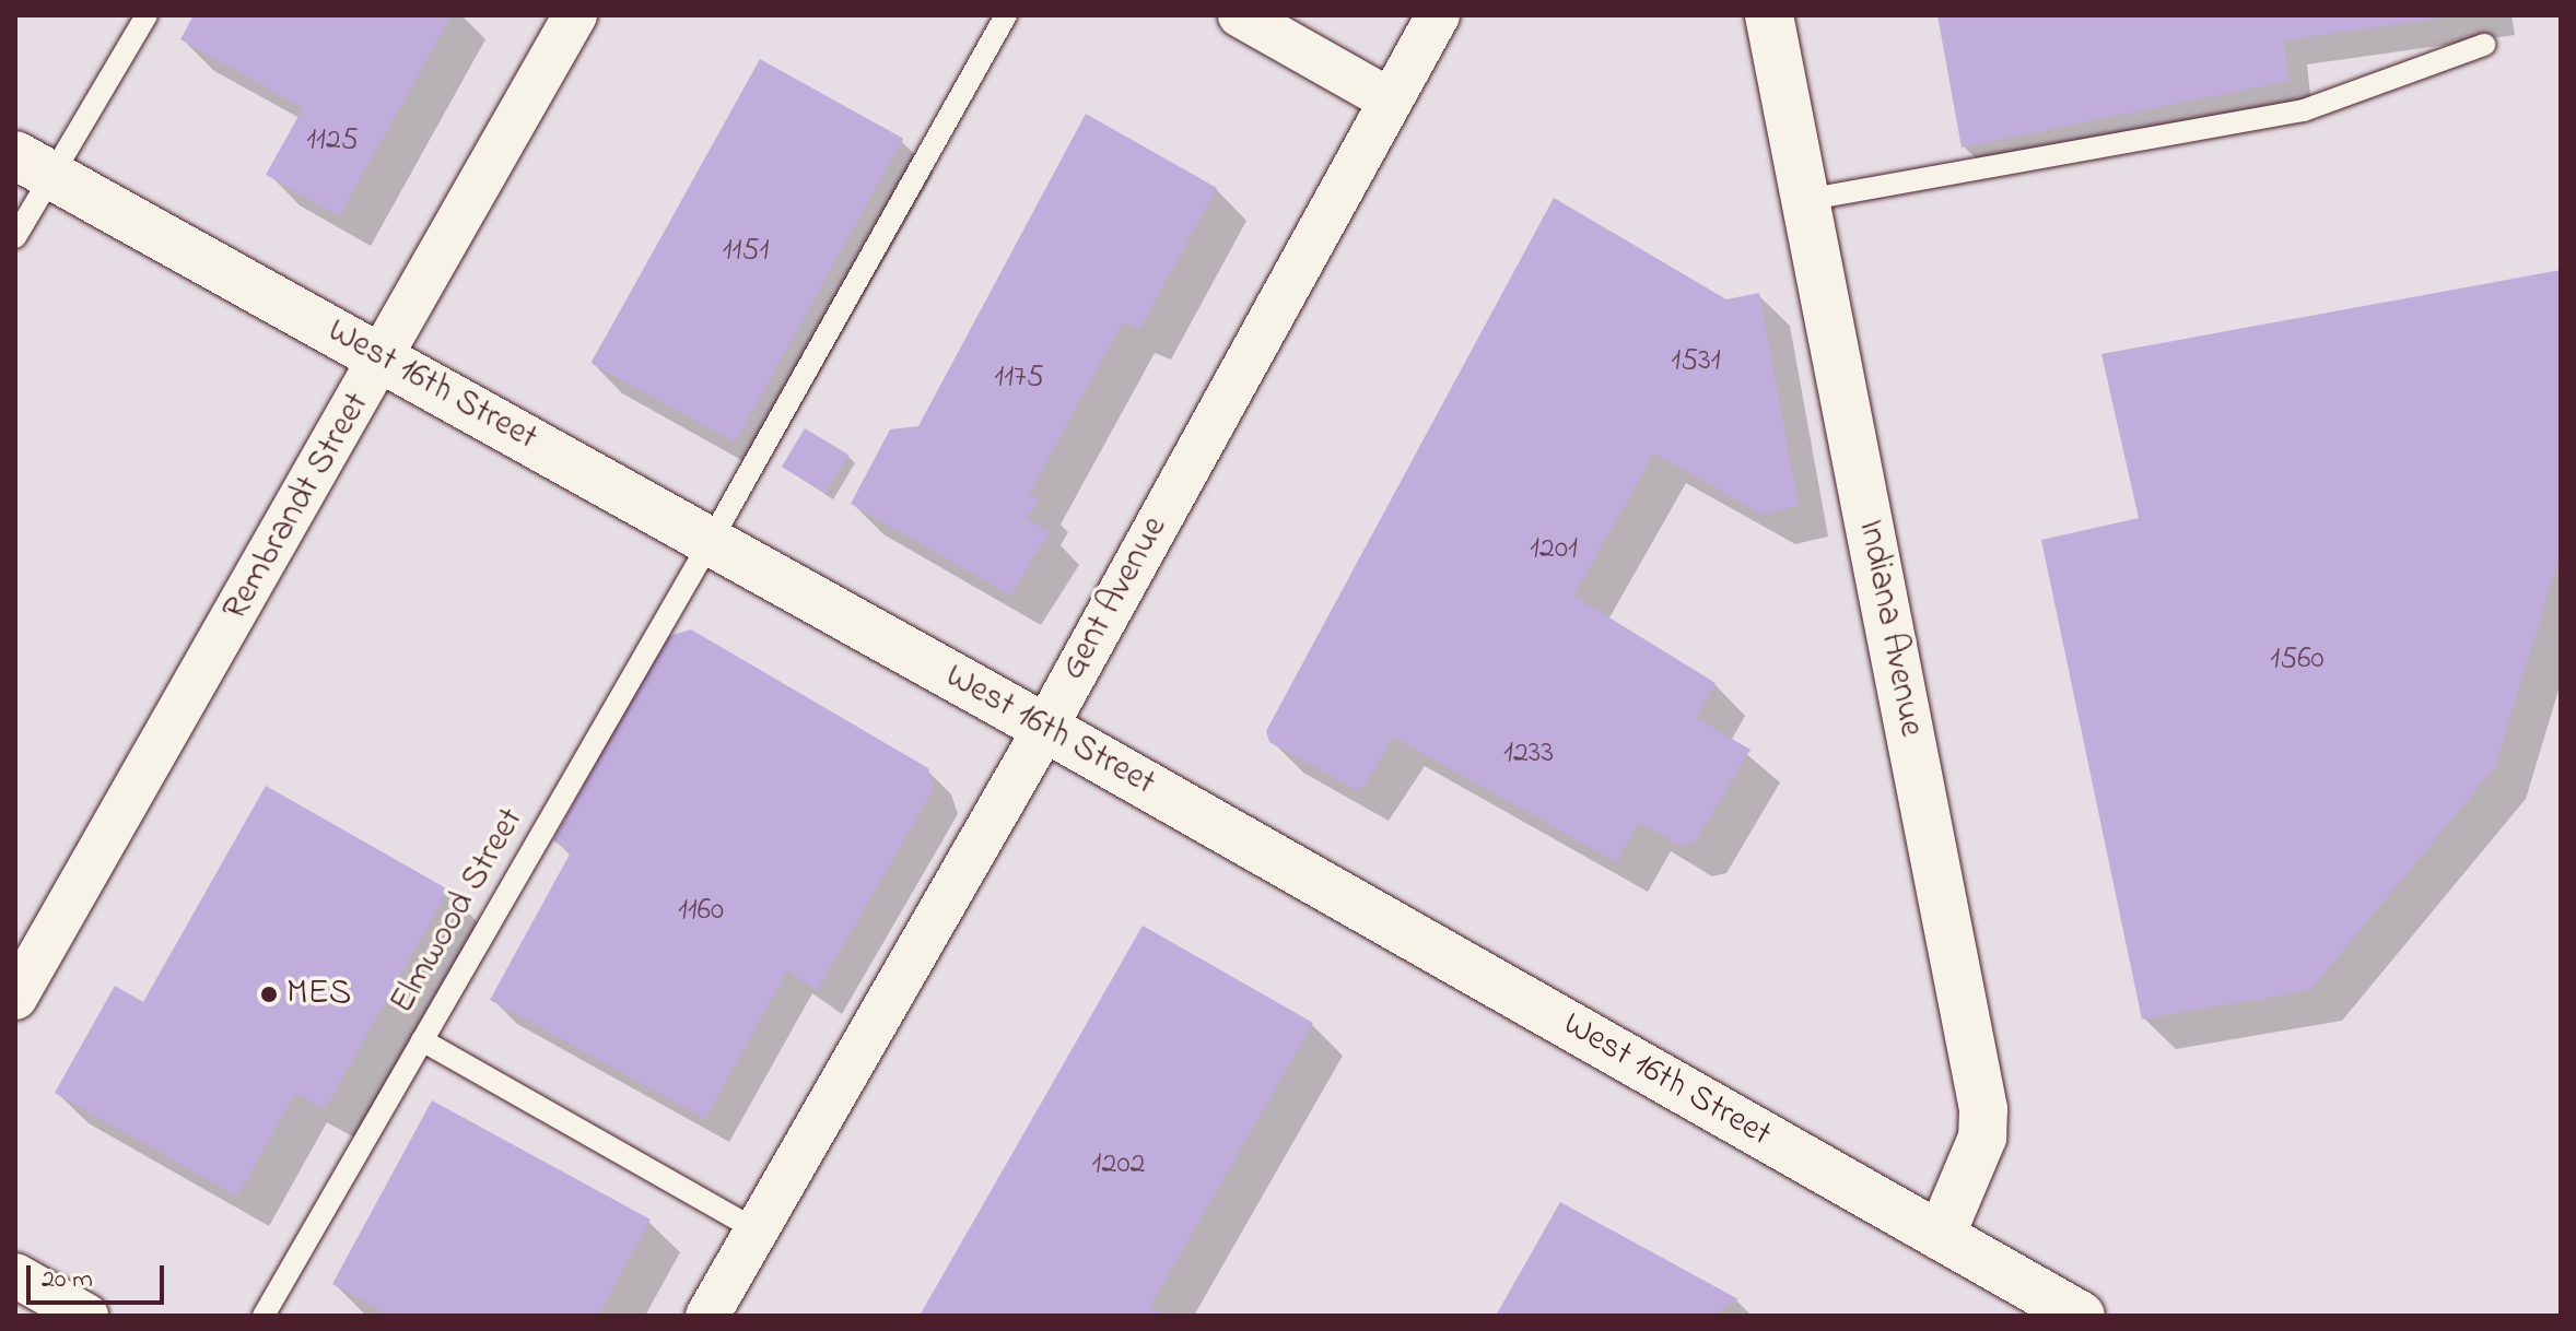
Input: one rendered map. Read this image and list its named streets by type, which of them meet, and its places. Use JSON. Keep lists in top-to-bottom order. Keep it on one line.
{"streets":{"main road":["West 16th Street","Indiana Avenue"],"street":["Rembrandt Street","Gent Avenue"],"lane":["Elmwood Street"]},"crossings":[["West 16th Street","Rembrandt Street"],["West 16th Street","Gent Avenue"],["West 16th Street","Indiana Avenue"],["West 16th Street","Elmwood Street"]],"places":["MES"],"house_numbers":["1125","1151","1531","1175","1201","1560","1233","1160","1202"],"scale_bar":"20 m"}
